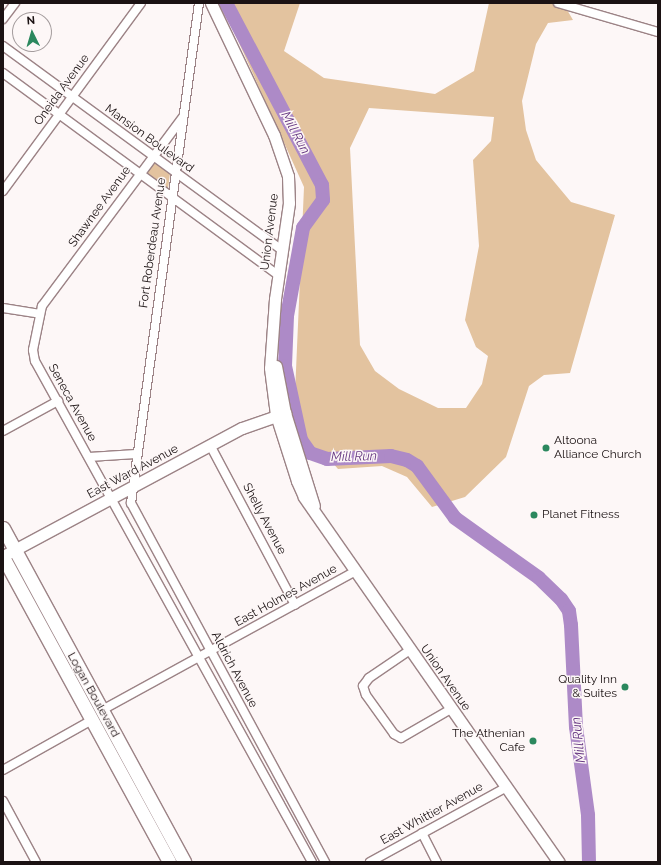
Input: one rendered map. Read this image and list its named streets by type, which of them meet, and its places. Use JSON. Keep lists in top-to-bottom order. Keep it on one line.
{"streets":{"main road":["Union Avenue","East Ward Avenue","Logan Boulevard"],"street":["Oneida Avenue","Mansion Boulevard","Shawnee Avenue","Fort Roberdeau Avenue","Seneca Avenue","Shelly Avenue","East Holmes Avenue","Aldrich Avenue","East Whittier Avenue"]},"crossings":[["Oneida Avenue","Mansion Boulevard"],["Mansion Boulevard","Shawnee Avenue"],["Mansion Boulevard","Union Avenue"],["Mansion Boulevard","Fort Roberdeau Avenue"],["Shawnee Avenue","Fort Roberdeau Avenue"],["Shawnee Avenue","Seneca Avenue"],["Union Avenue","East Ward Avenue"],["Union Avenue","East Holmes Avenue"],["Union Avenue","East Whittier Avenue"],["Fort Roberdeau Avenue","East Ward Avenue"],["Fort Roberdeau Avenue","Aldrich Avenue"],["Seneca Avenue","East Ward Avenue"],["Seneca Avenue","Aldrich Avenue"],["East Ward Avenue","Shelly Avenue"],["East Ward Avenue","Aldrich Avenue"],["East Ward Avenue","Logan Boulevard"],["Shelly Avenue","East Holmes Avenue"],["East Holmes Avenue","Aldrich Avenue"],["East Holmes Avenue","Logan Boulevard"]],"water":["Mill Run"],"places":["Altoona Alliance Church","Planet Fitness","Quality Inn & Suites","The Athenian Cafe"],"north":"top"}
